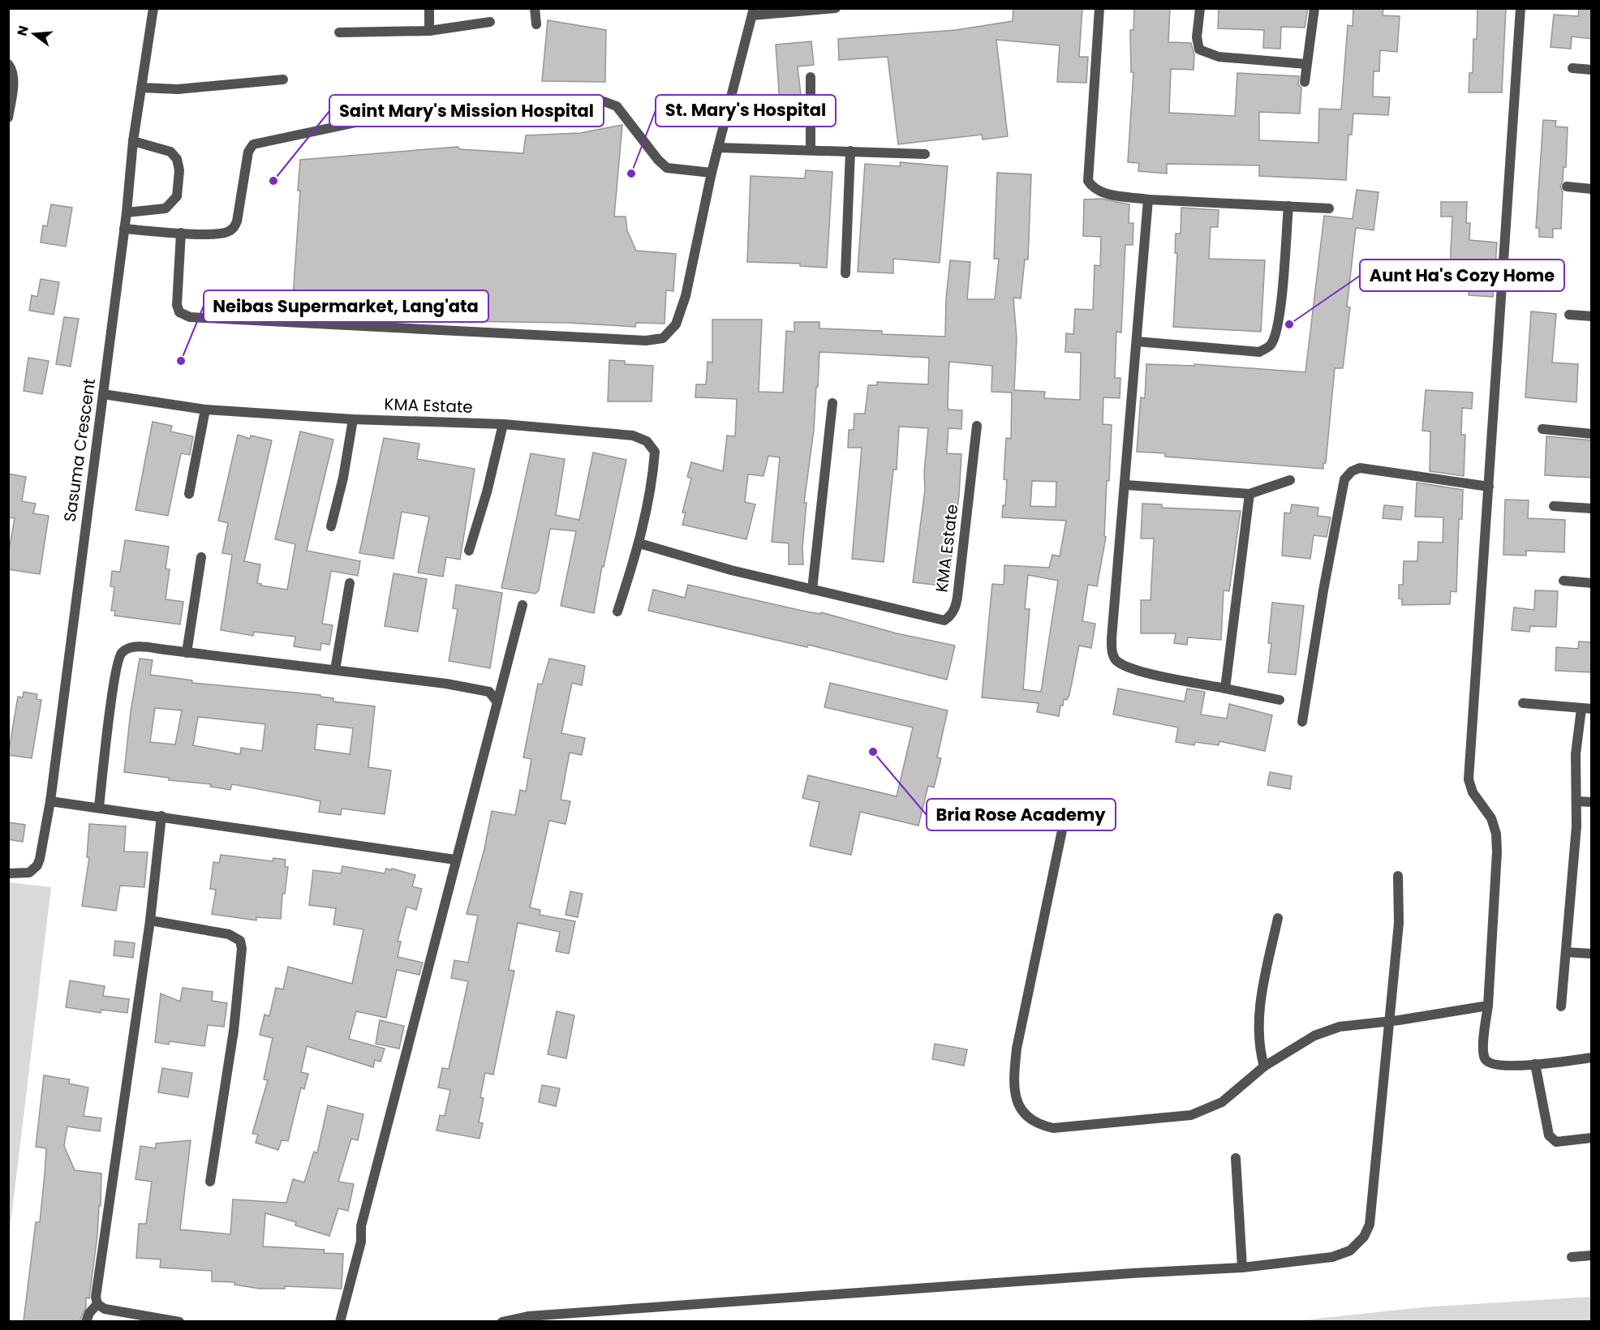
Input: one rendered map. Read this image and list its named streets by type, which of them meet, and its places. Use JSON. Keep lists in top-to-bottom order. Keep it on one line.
{"streets":{"street":["KMA Estate","Sasuma Crescent"]},"crossings":[["KMA Estate","Sasuma Crescent"]],"places":["St. Mary's Hospital","Saint Mary's Mission Hospital","Aunt Ha's Cozy Home","Neibas Supermarket, Lang'ata","Bria Rose Academy"],"north":"left"}
